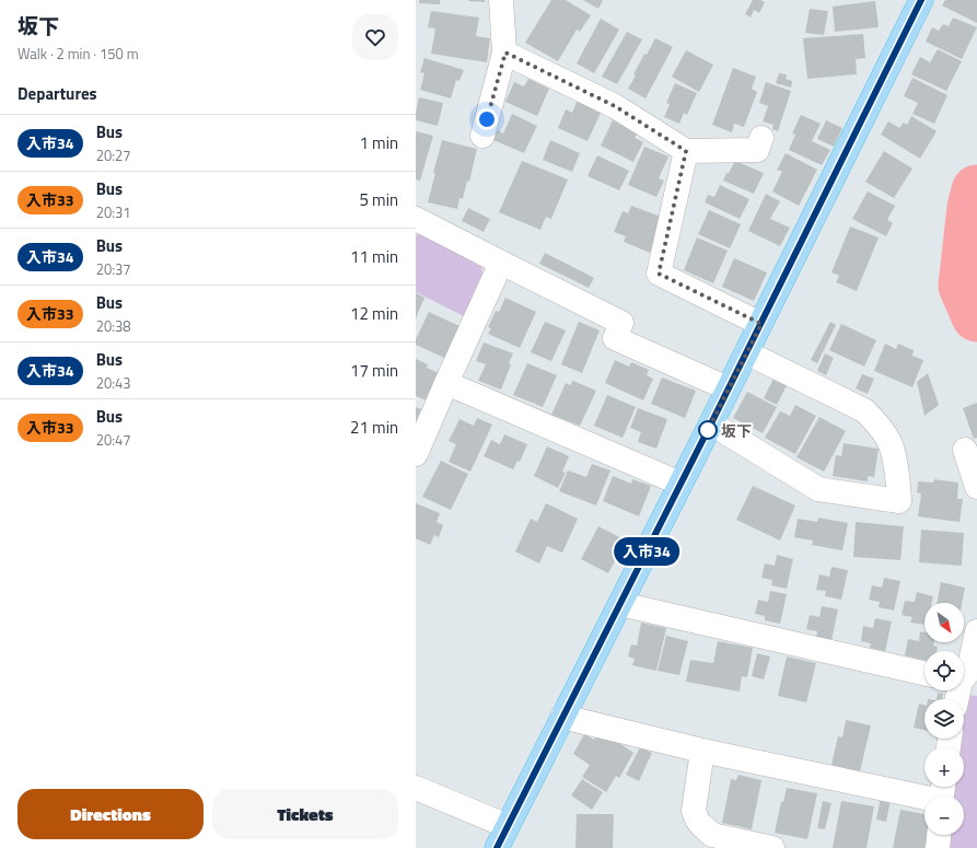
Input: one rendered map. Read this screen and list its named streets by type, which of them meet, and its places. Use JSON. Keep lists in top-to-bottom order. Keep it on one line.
{"places":["坂下"],"lines":["bus line 入市34"],"north":"bottom right","page":{"heading":[["坂下","Walk · 2 min · 150 m"],"Departures"],"on_map":"入市34","list":[{"mark":"入市34","name":"Bus","note":"20:27","value":"1 min"},{"mark":"入市33","name":"Bus","note":"20:31","value":"5 min"},{"mark":"入市34","name":"Bus","note":"20:37","value":"11 min"},{"mark":"入市33","name":"Bus","note":"20:38","value":"12 min"},{"mark":"入市34","name":"Bus","note":"20:43","value":"17 min"},{"mark":"入市33","name":"Bus","note":"20:47","value":"21 min"}],"map_buttons":["+","−"],"buttons":["Directions","Tickets"]}}
